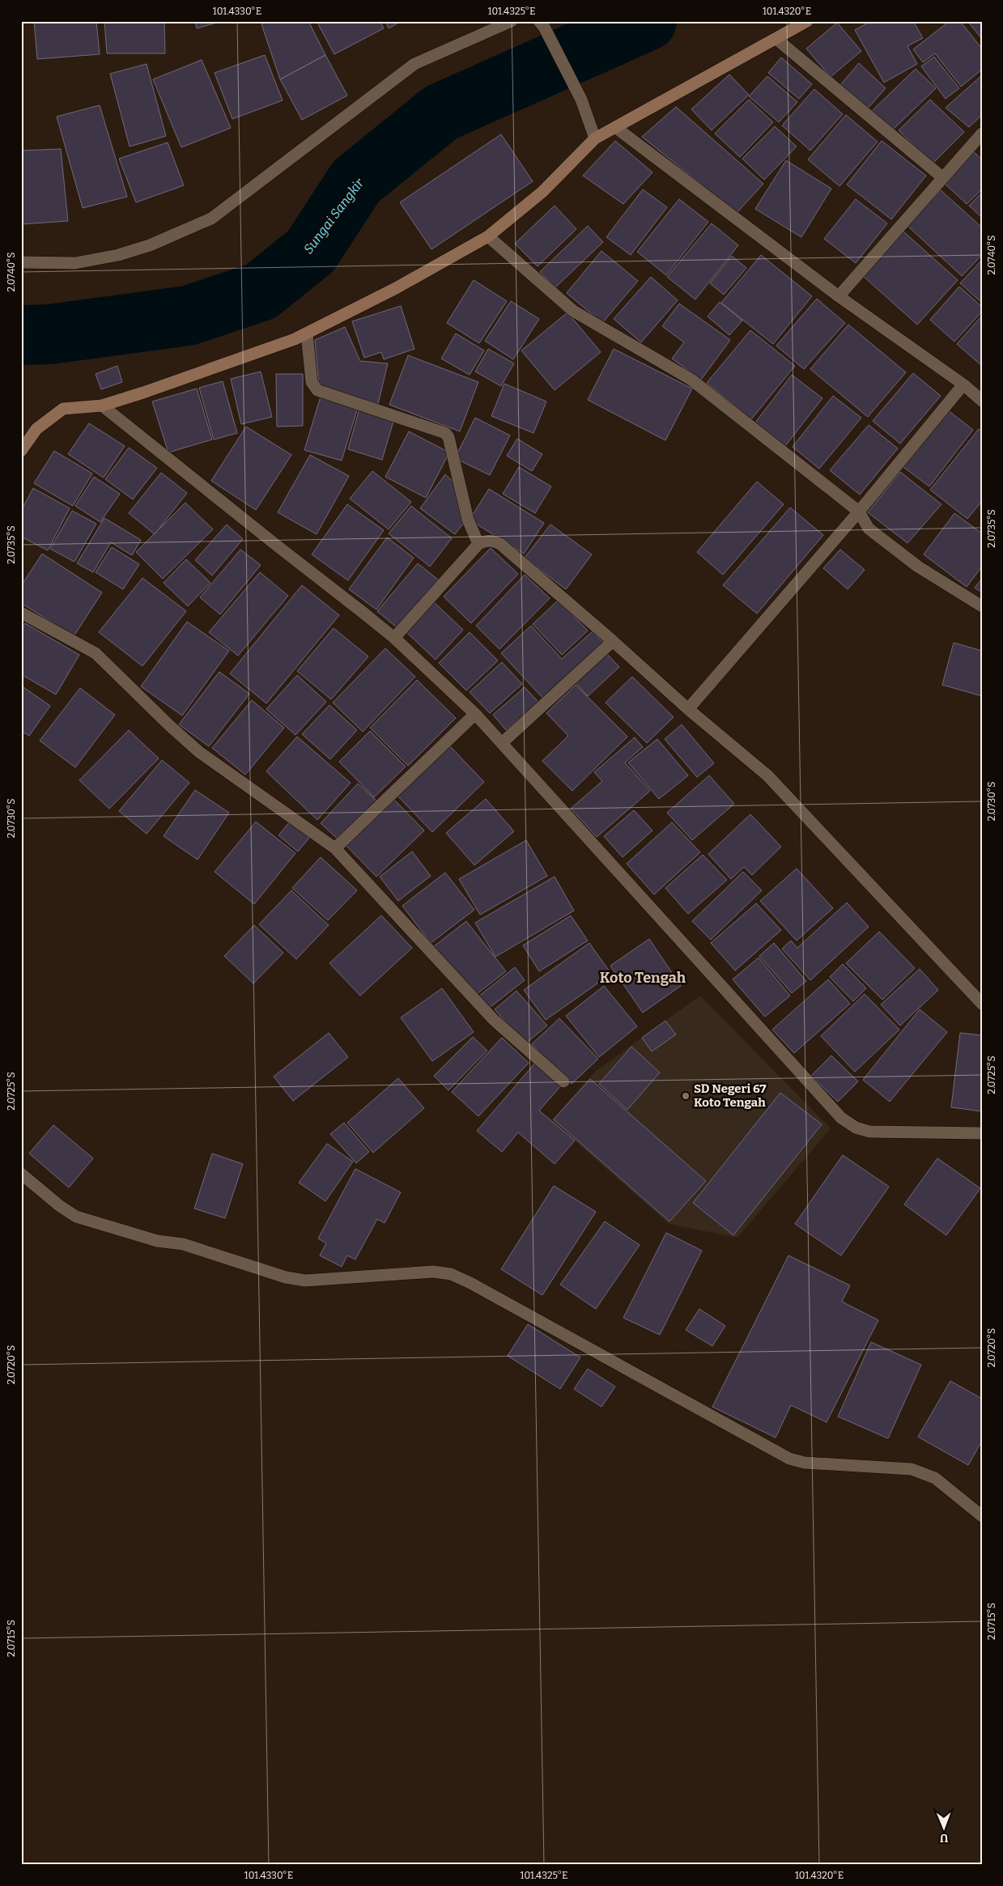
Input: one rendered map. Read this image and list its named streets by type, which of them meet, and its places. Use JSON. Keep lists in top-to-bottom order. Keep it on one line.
{"districts":["Koto Tengah"],"water":["Sungai Sangkir"],"places":["SD Negeri 67 Koto Tengah"],"north":"bottom","coordinates":["101.4330°E","101.4325°E","101.4320°E","2.0740°S","2.0735°S","2.0730°S","2.0725°S","2.0720°S","2.0715°S"]}
